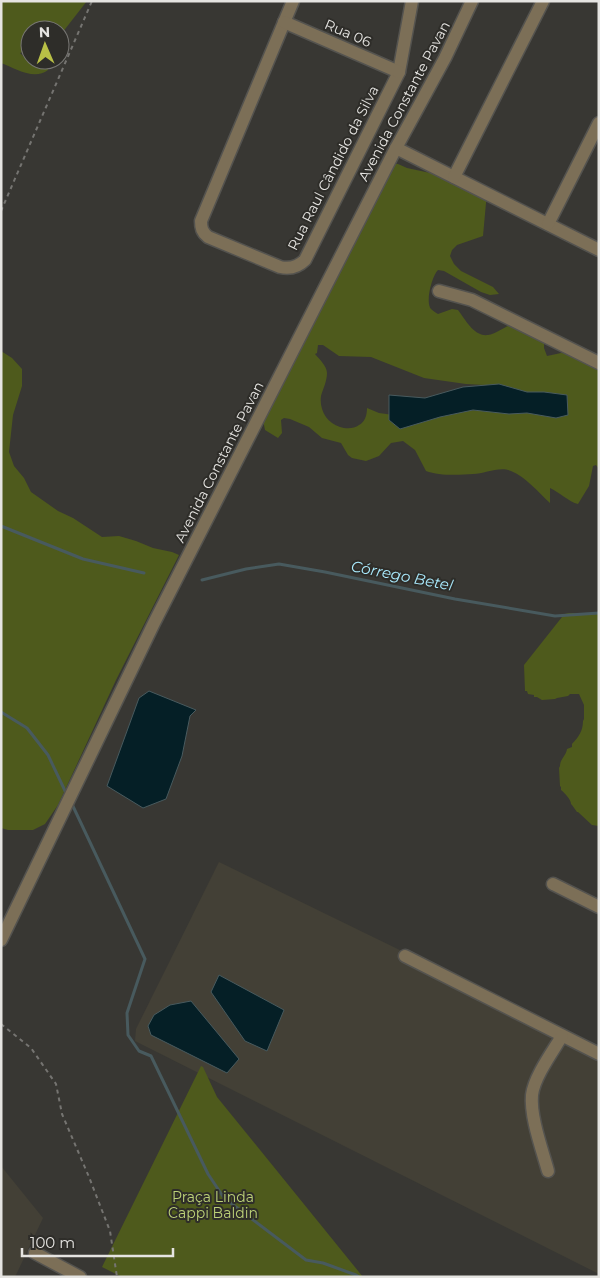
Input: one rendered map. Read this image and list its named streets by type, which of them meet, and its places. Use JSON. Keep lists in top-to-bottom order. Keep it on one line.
{"streets":{"street":["Rua 06","Avenida Constante Pavan","Rua Raul Cândido da Silva"]},"crossings":[["Rua 06","Rua Raul Cândido da Silva"]],"water":["Córrego Betel"],"parks":["Praça Linda Cappi Baldin"],"scale_bar":"100 m","north":"top"}
